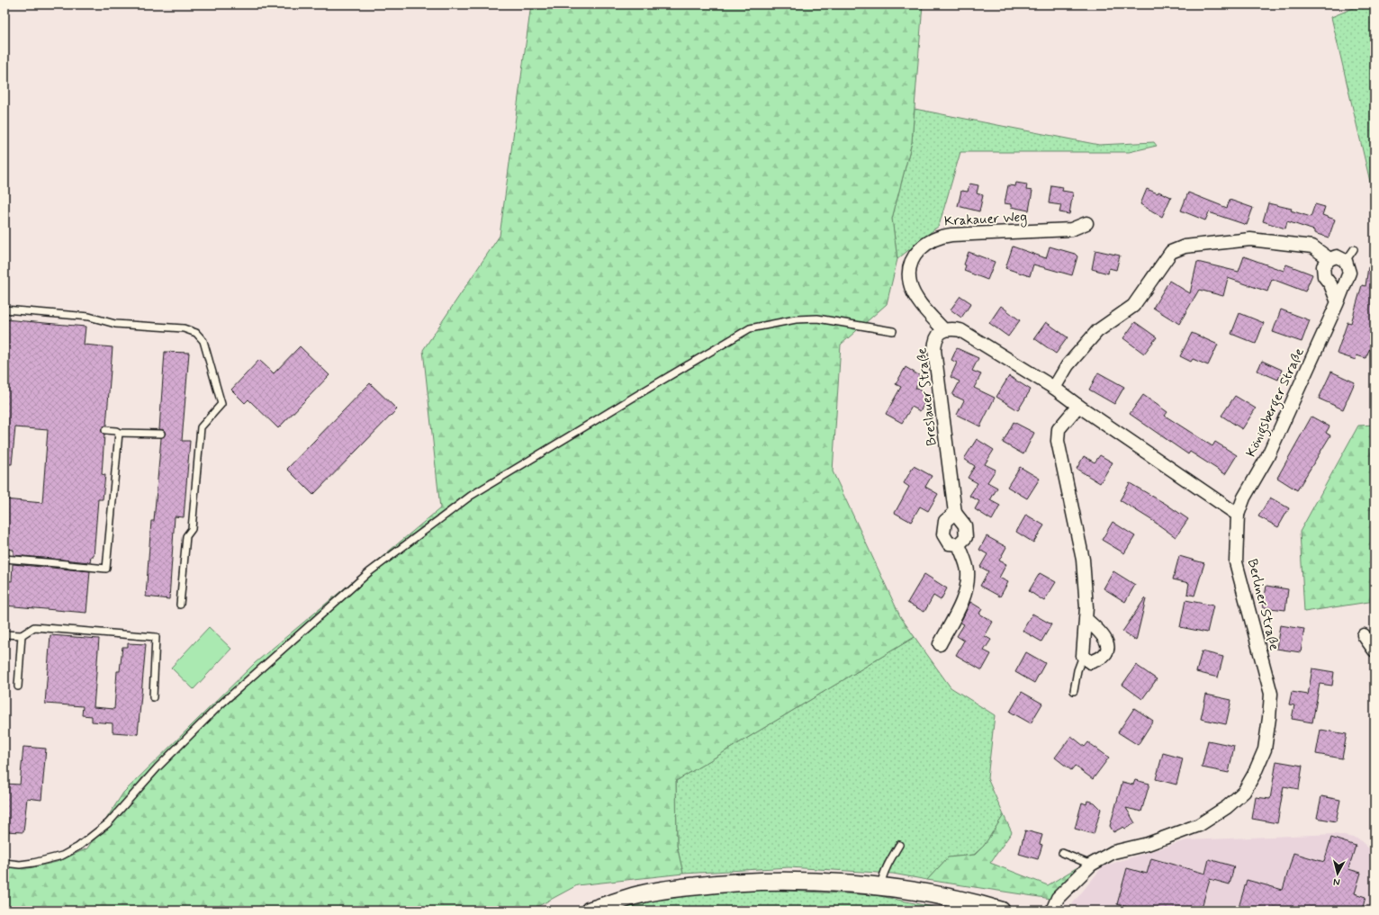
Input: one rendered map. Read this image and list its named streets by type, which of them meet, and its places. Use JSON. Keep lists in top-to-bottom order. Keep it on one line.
{"streets":{"street":["Krakauer Weg","Breslauer Straße","Königsberger Straße","Berliner Straße"]},"crossings":[["Krakauer Weg","Breslauer Straße"],["Königsberger Straße","Berliner Straße"]],"north":"bottom"}
